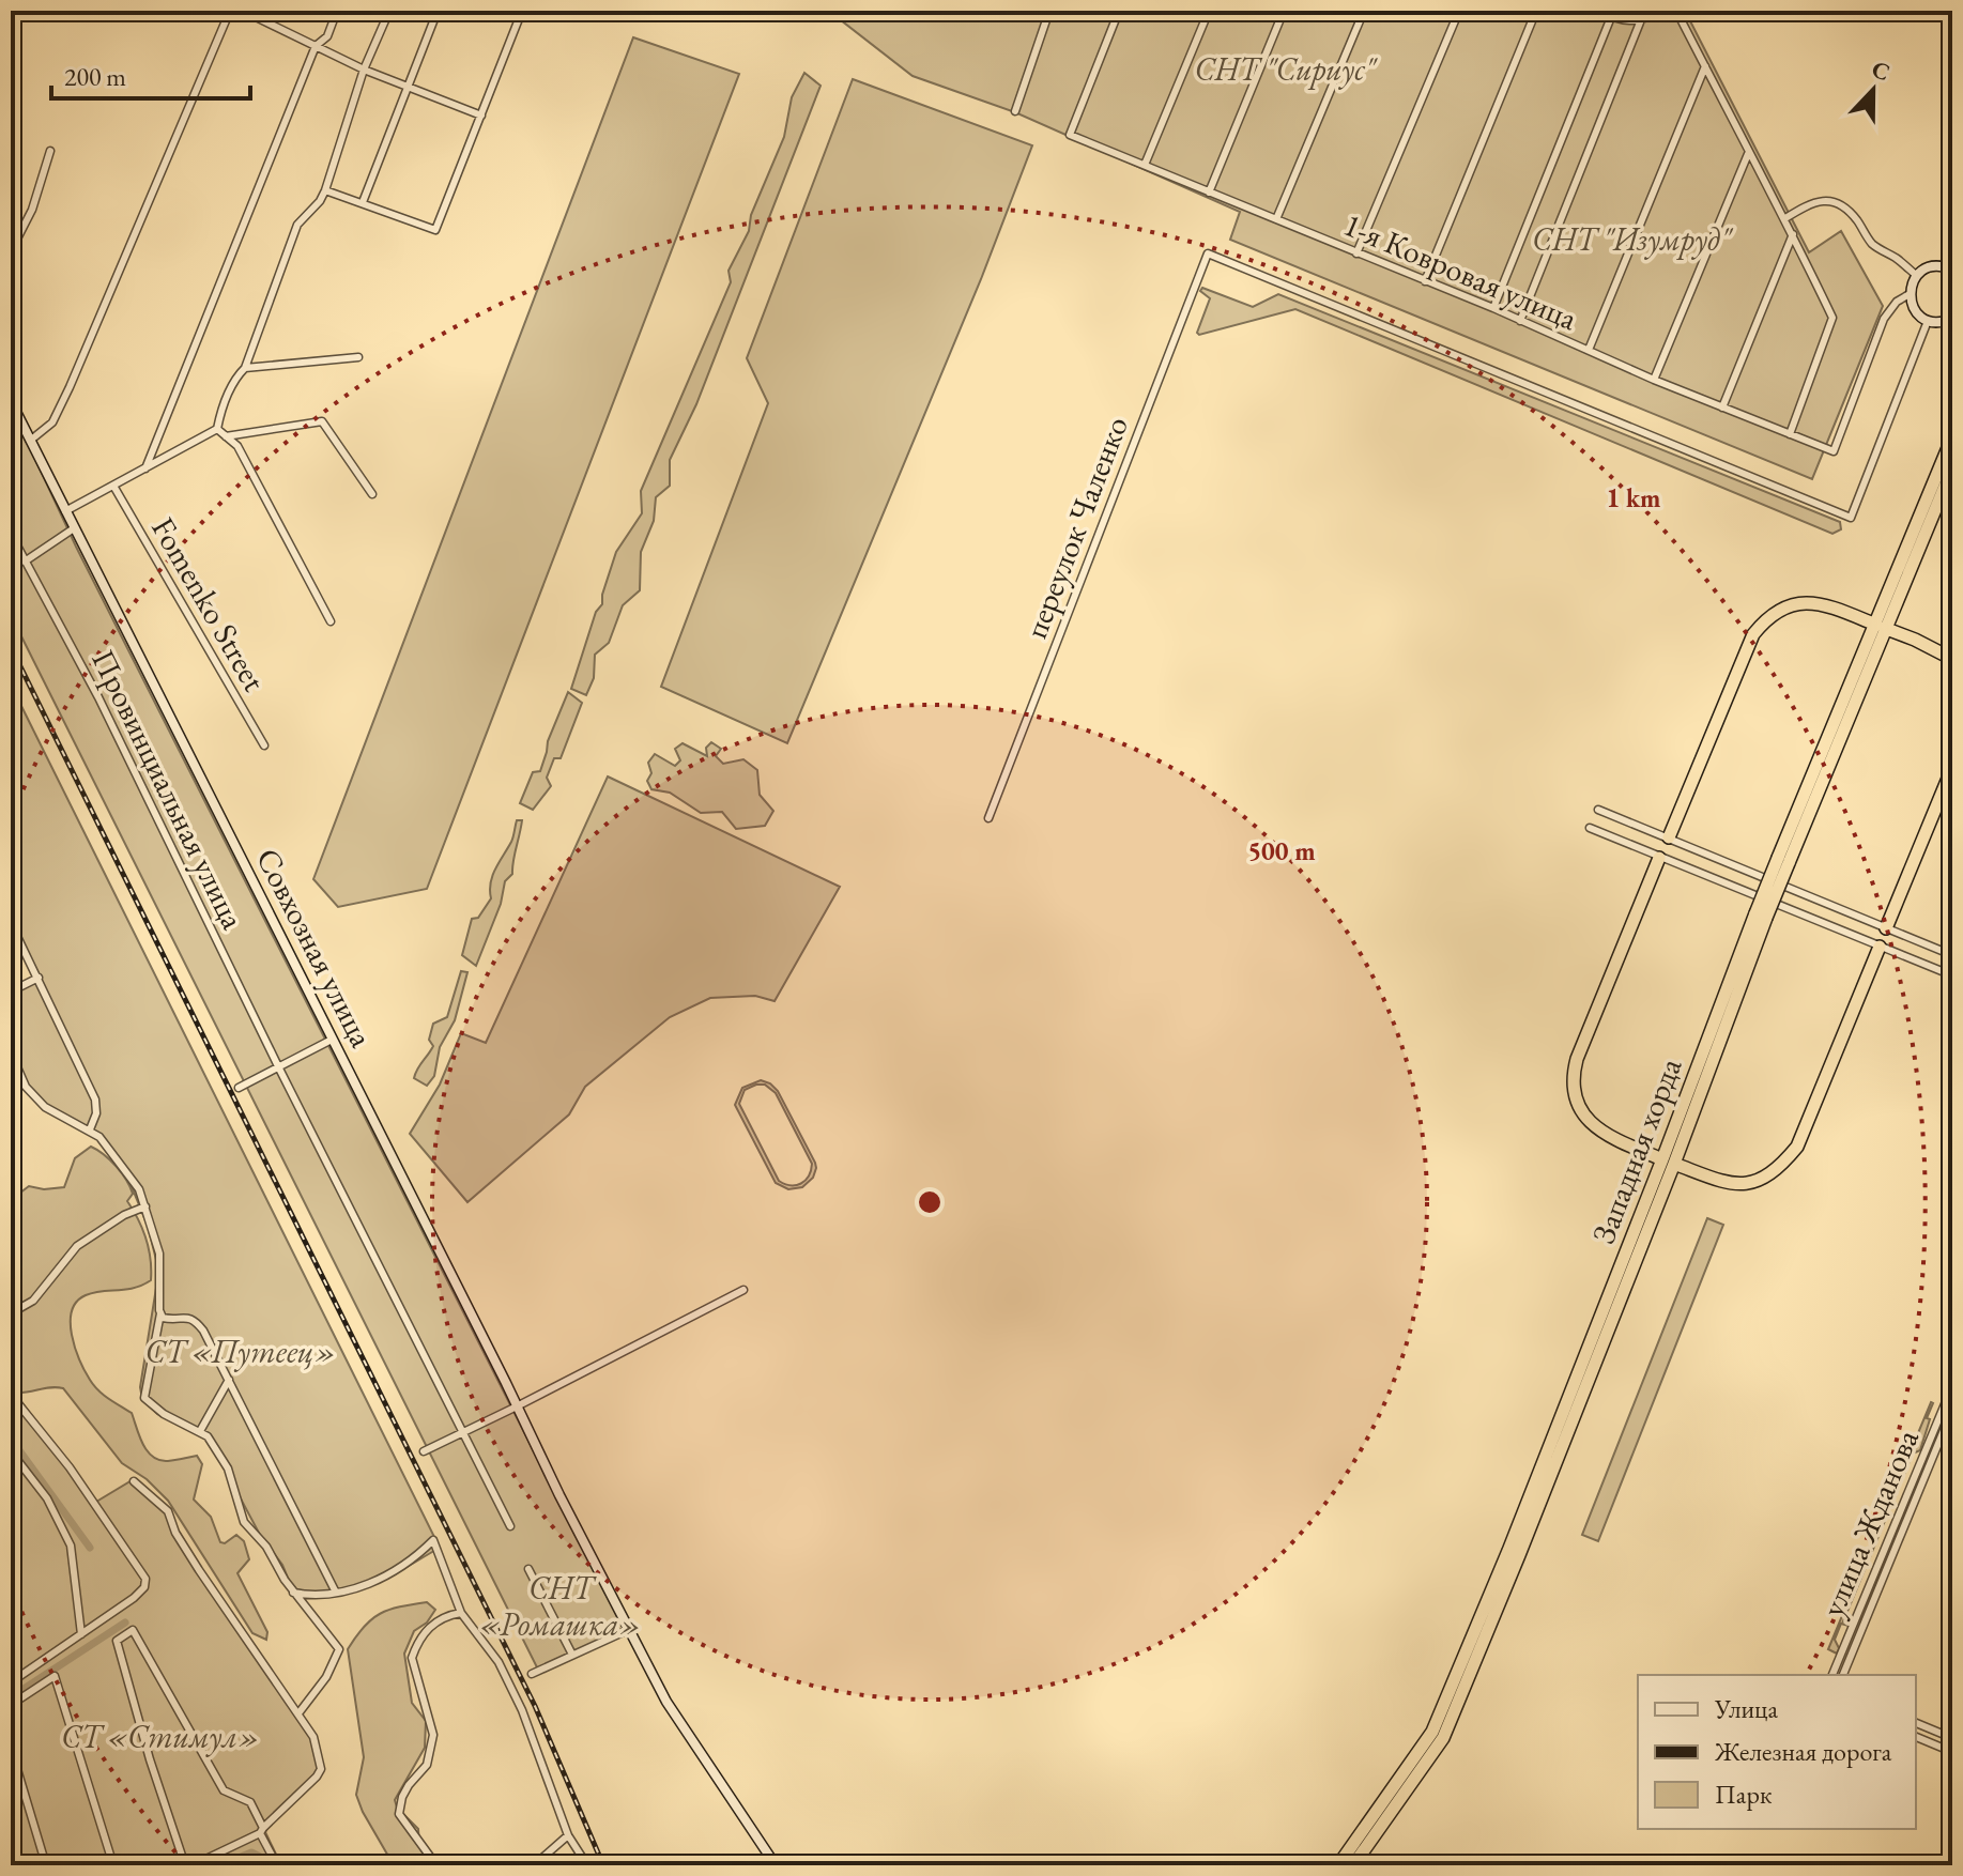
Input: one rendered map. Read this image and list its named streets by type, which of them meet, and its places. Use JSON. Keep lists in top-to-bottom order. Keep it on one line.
{"streets":{"highway":["Западная хорда"],"street":["1-я Ковровая улица","переулок Чаленко","Fomenko Street","Провинциальная улица","Совхозная улица","улица Жданова"]},"parks":["СНТ \"Сириус\"","СНТ \"Изумруд\"","СТ «Путеец»","СНТ «Ромашка»","СТ «Стимул»"],"legend":["Улица","Железная дорога","Парк"],"scale_bar":"200 m","north":"top","rings":["1 km","500 m"]}
